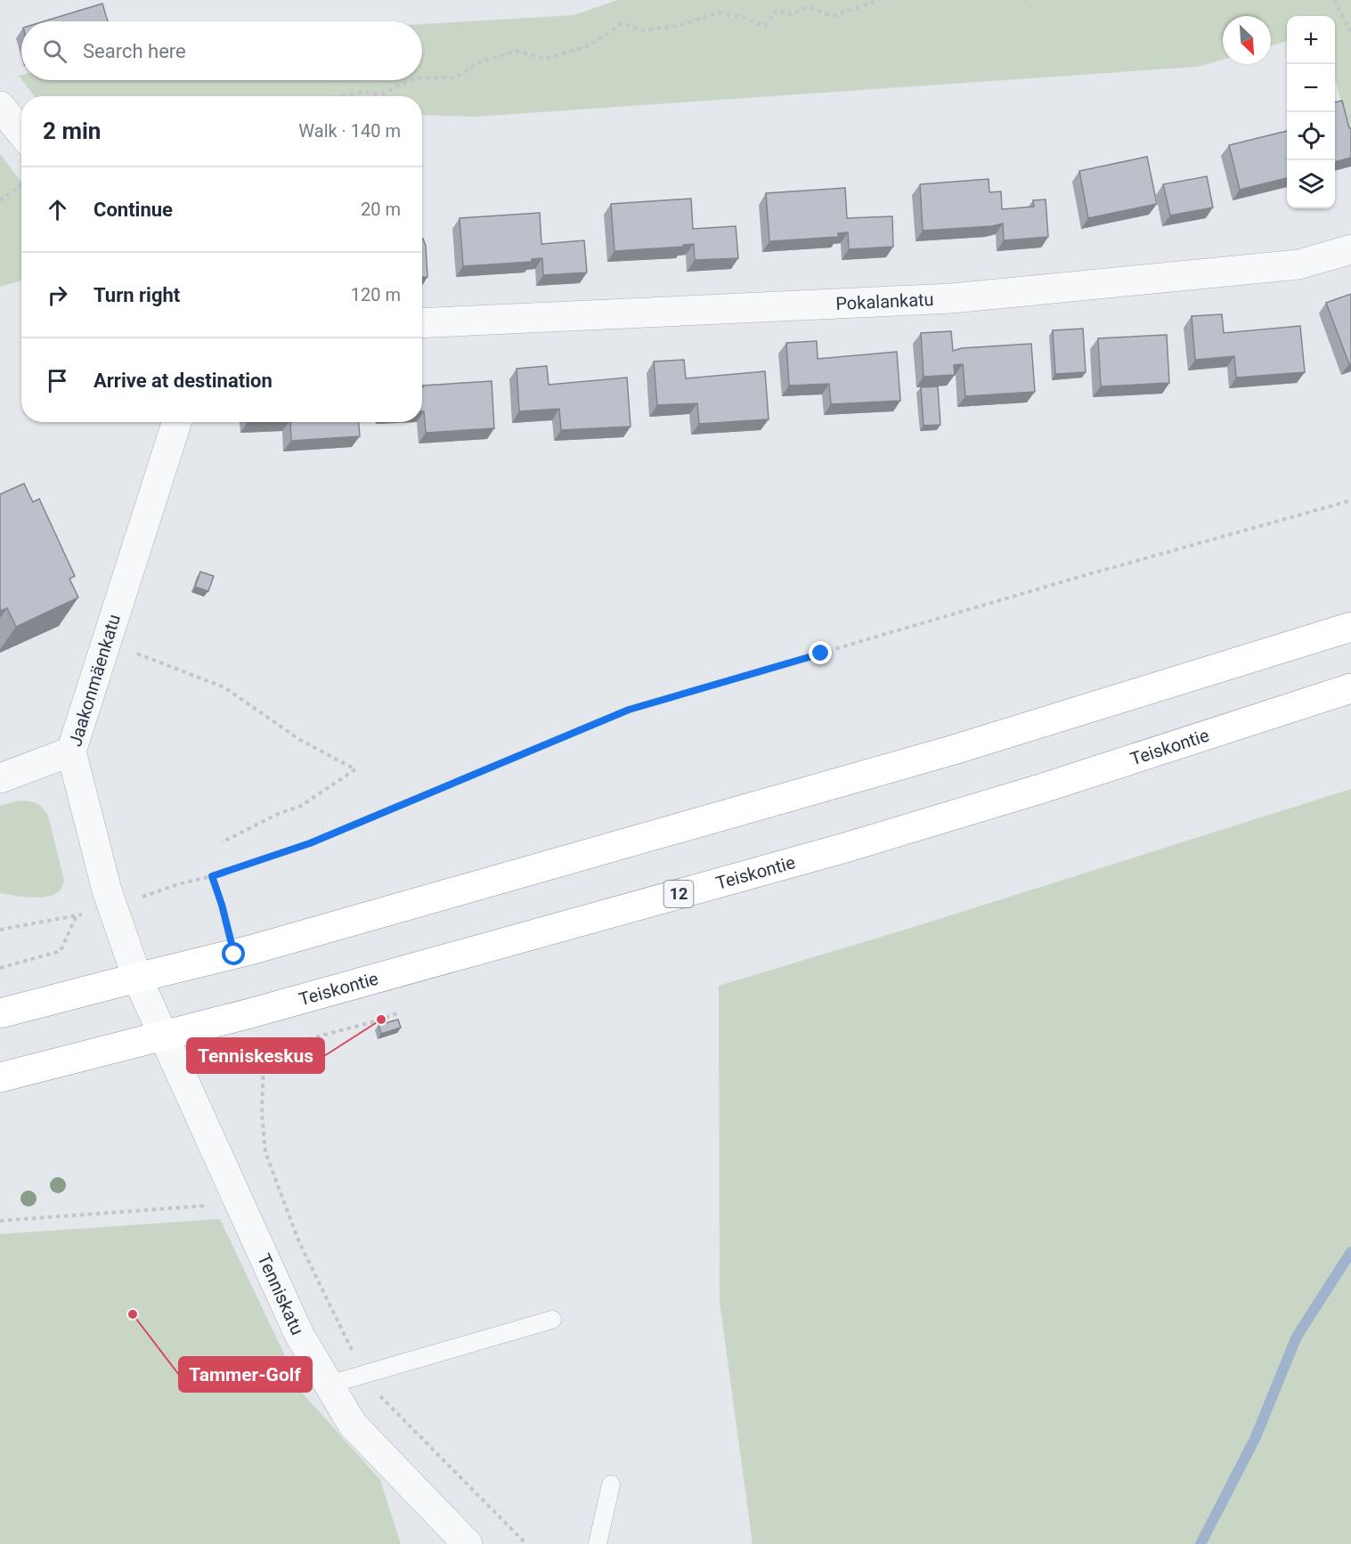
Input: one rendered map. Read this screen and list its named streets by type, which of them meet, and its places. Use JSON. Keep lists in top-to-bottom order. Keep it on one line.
{"streets":{"highway":["Teiskontie","12"],"street":["Pokalankatu","Jaakonmäenkatu","Tenniskatu"]},"crossings":[["Jaakonmäenkatu","Teiskontie"],["Jaakonmäenkatu","Tenniskatu"],["Teiskontie","Tenniskatu"]],"places":["Tenniskeskus","Tammer-Golf"],"north":"bottom right","page":{"map_buttons":["+","−"],"search":"Search here","heading":["2 min","Walk · 140 m"],"list":[["Continue","20 m"],["Turn right","120 m"],"Arrive at destination"]}}
